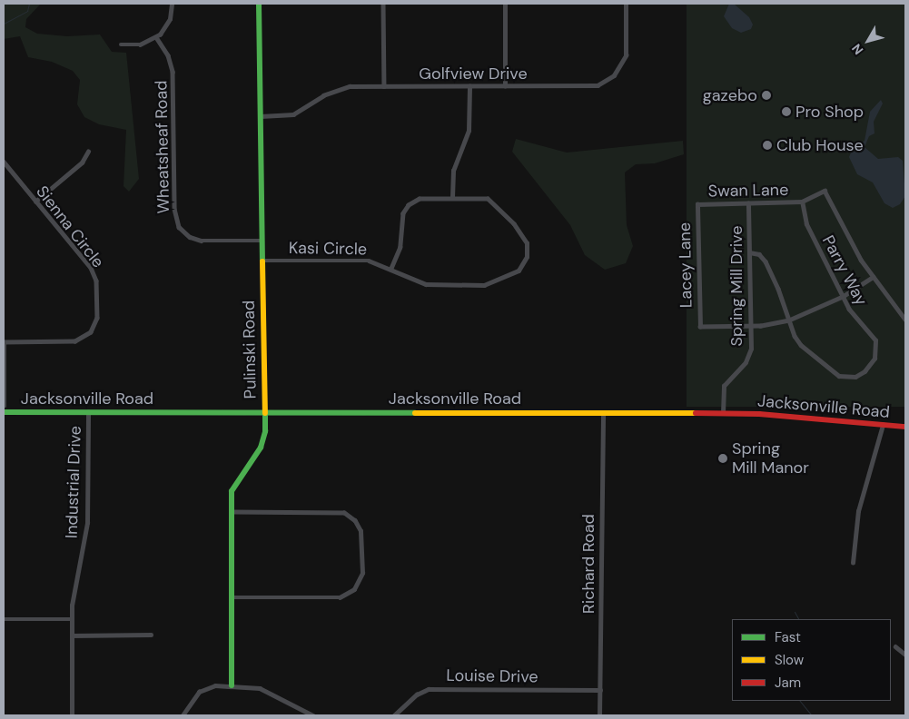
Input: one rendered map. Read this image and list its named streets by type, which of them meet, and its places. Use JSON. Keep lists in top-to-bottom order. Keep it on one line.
{"streets":{"main road":["Pulinski Road","Jacksonville Road"],"street":["Golfview Drive","Wheatsheaf Road","Swan Lane","Sienna Circle","Kasi Circle","Lacey Lane","Parry Way","Spring Mill Drive","Industrial Drive","Richard Road","Louise Drive"]},"crossings":[["Golfview Drive","Pulinski Road"],["Wheatsheaf Road","Pulinski Road"],["Swan Lane","Lacey Lane"],["Swan Lane","Parry Way"],["Swan Lane","Spring Mill Drive"],["Kasi Circle","Pulinski Road"],["Lacey Lane","Spring Mill Drive"],["Parry Way","Spring Mill Drive"],["Spring Mill Drive","Jacksonville Road"],["Pulinski Road","Jacksonville Road"],["Jacksonville Road","Industrial Drive"],["Jacksonville Road","Richard Road"],["Richard Road","Louise Drive"]],"places":["gazebo","Pro Shop","Club House","Spring Mill Manor"],"legend":["Fast","Slow","Jam"],"north":"bottom left"}
